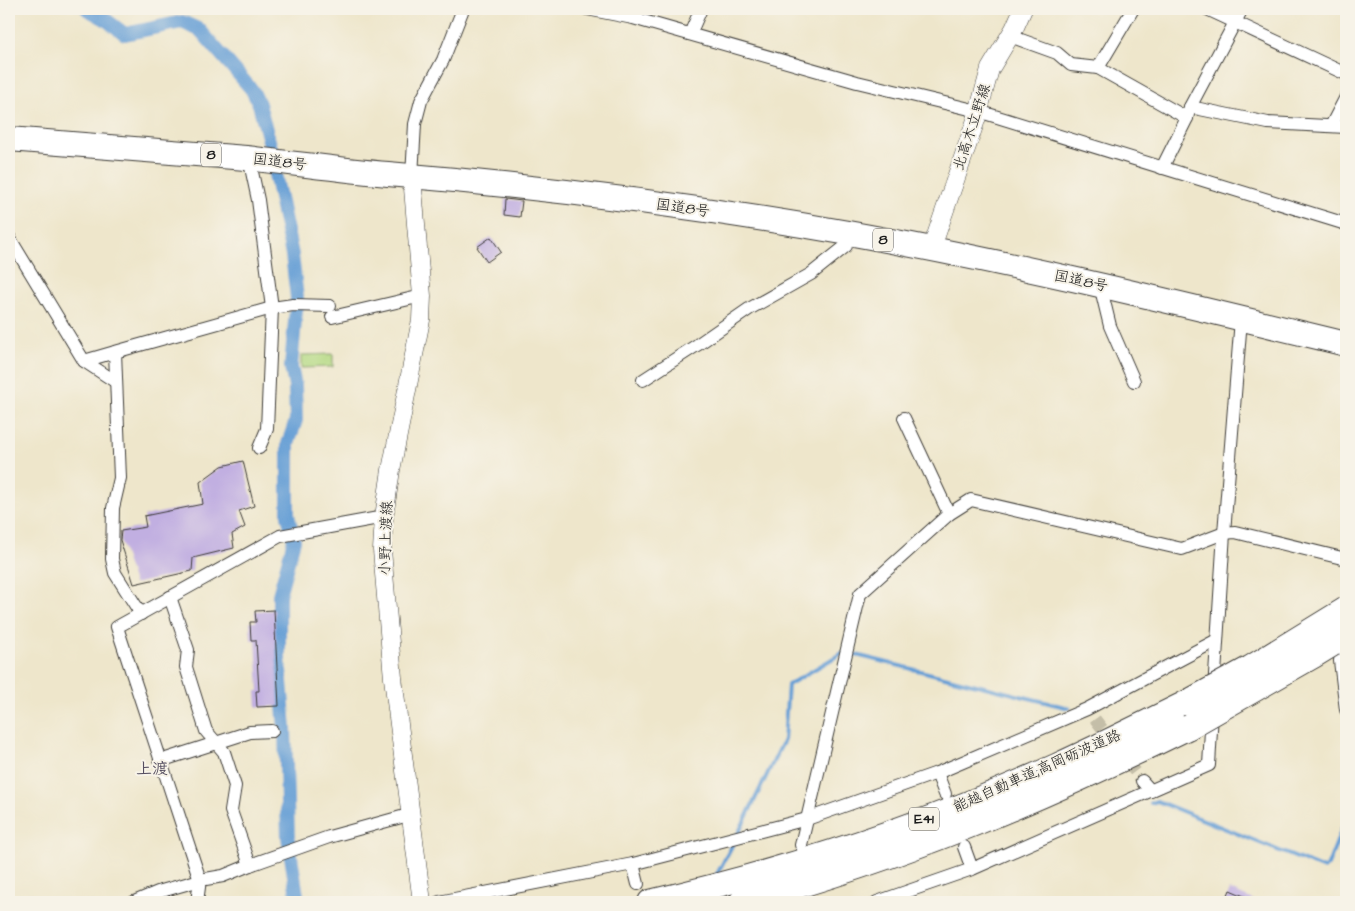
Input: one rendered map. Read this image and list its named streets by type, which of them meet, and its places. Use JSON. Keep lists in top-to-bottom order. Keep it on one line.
{"streets":{"highway":["8","国道8号","能越自動車道;高岡砺波道路","E41"],"main road":["北高木立野線","小野上渡線"]},"crossings":[["北高木立野線","国道8号"],["国道8号","小野上渡線"]],"districts":["上渡"]}
